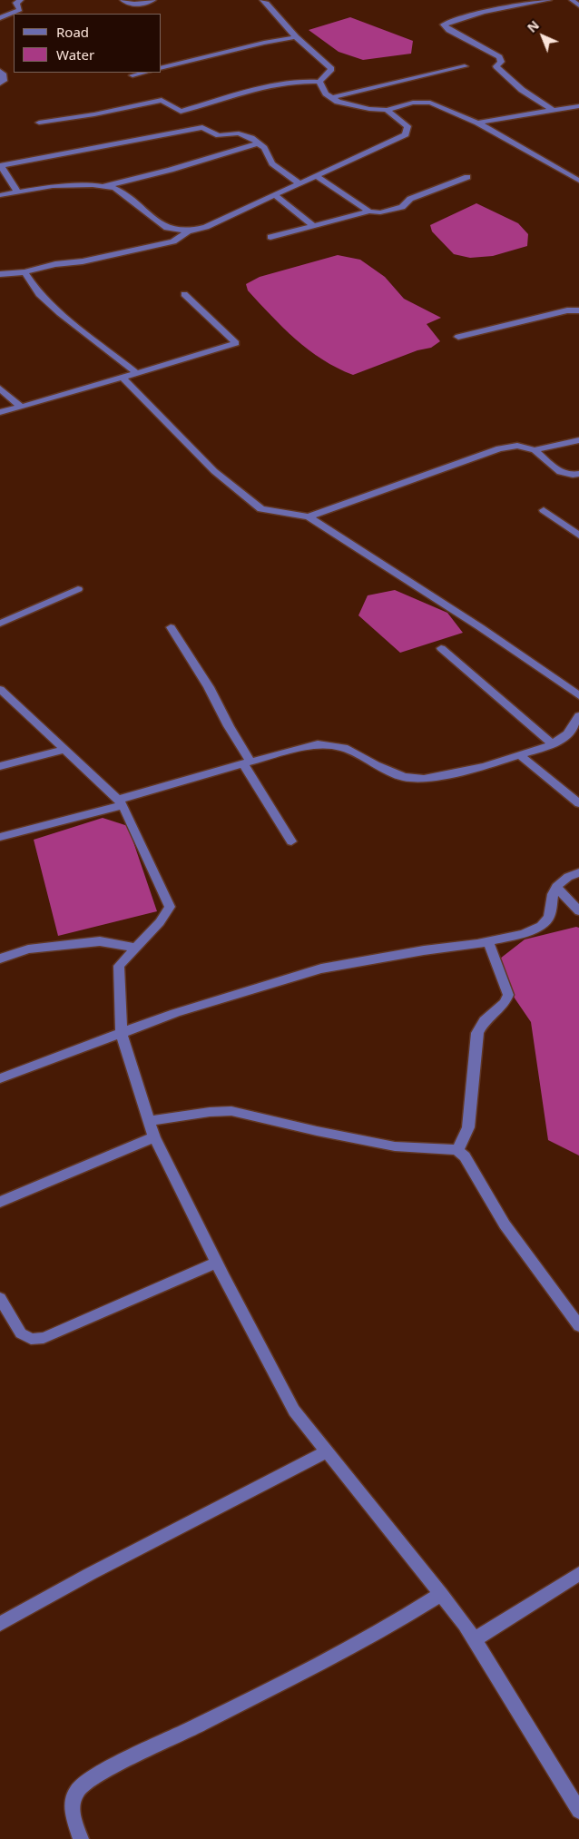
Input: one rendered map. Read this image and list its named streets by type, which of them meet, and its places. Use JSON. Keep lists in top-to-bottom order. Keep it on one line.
{"legend":["Road","Water"],"north":"top left"}
